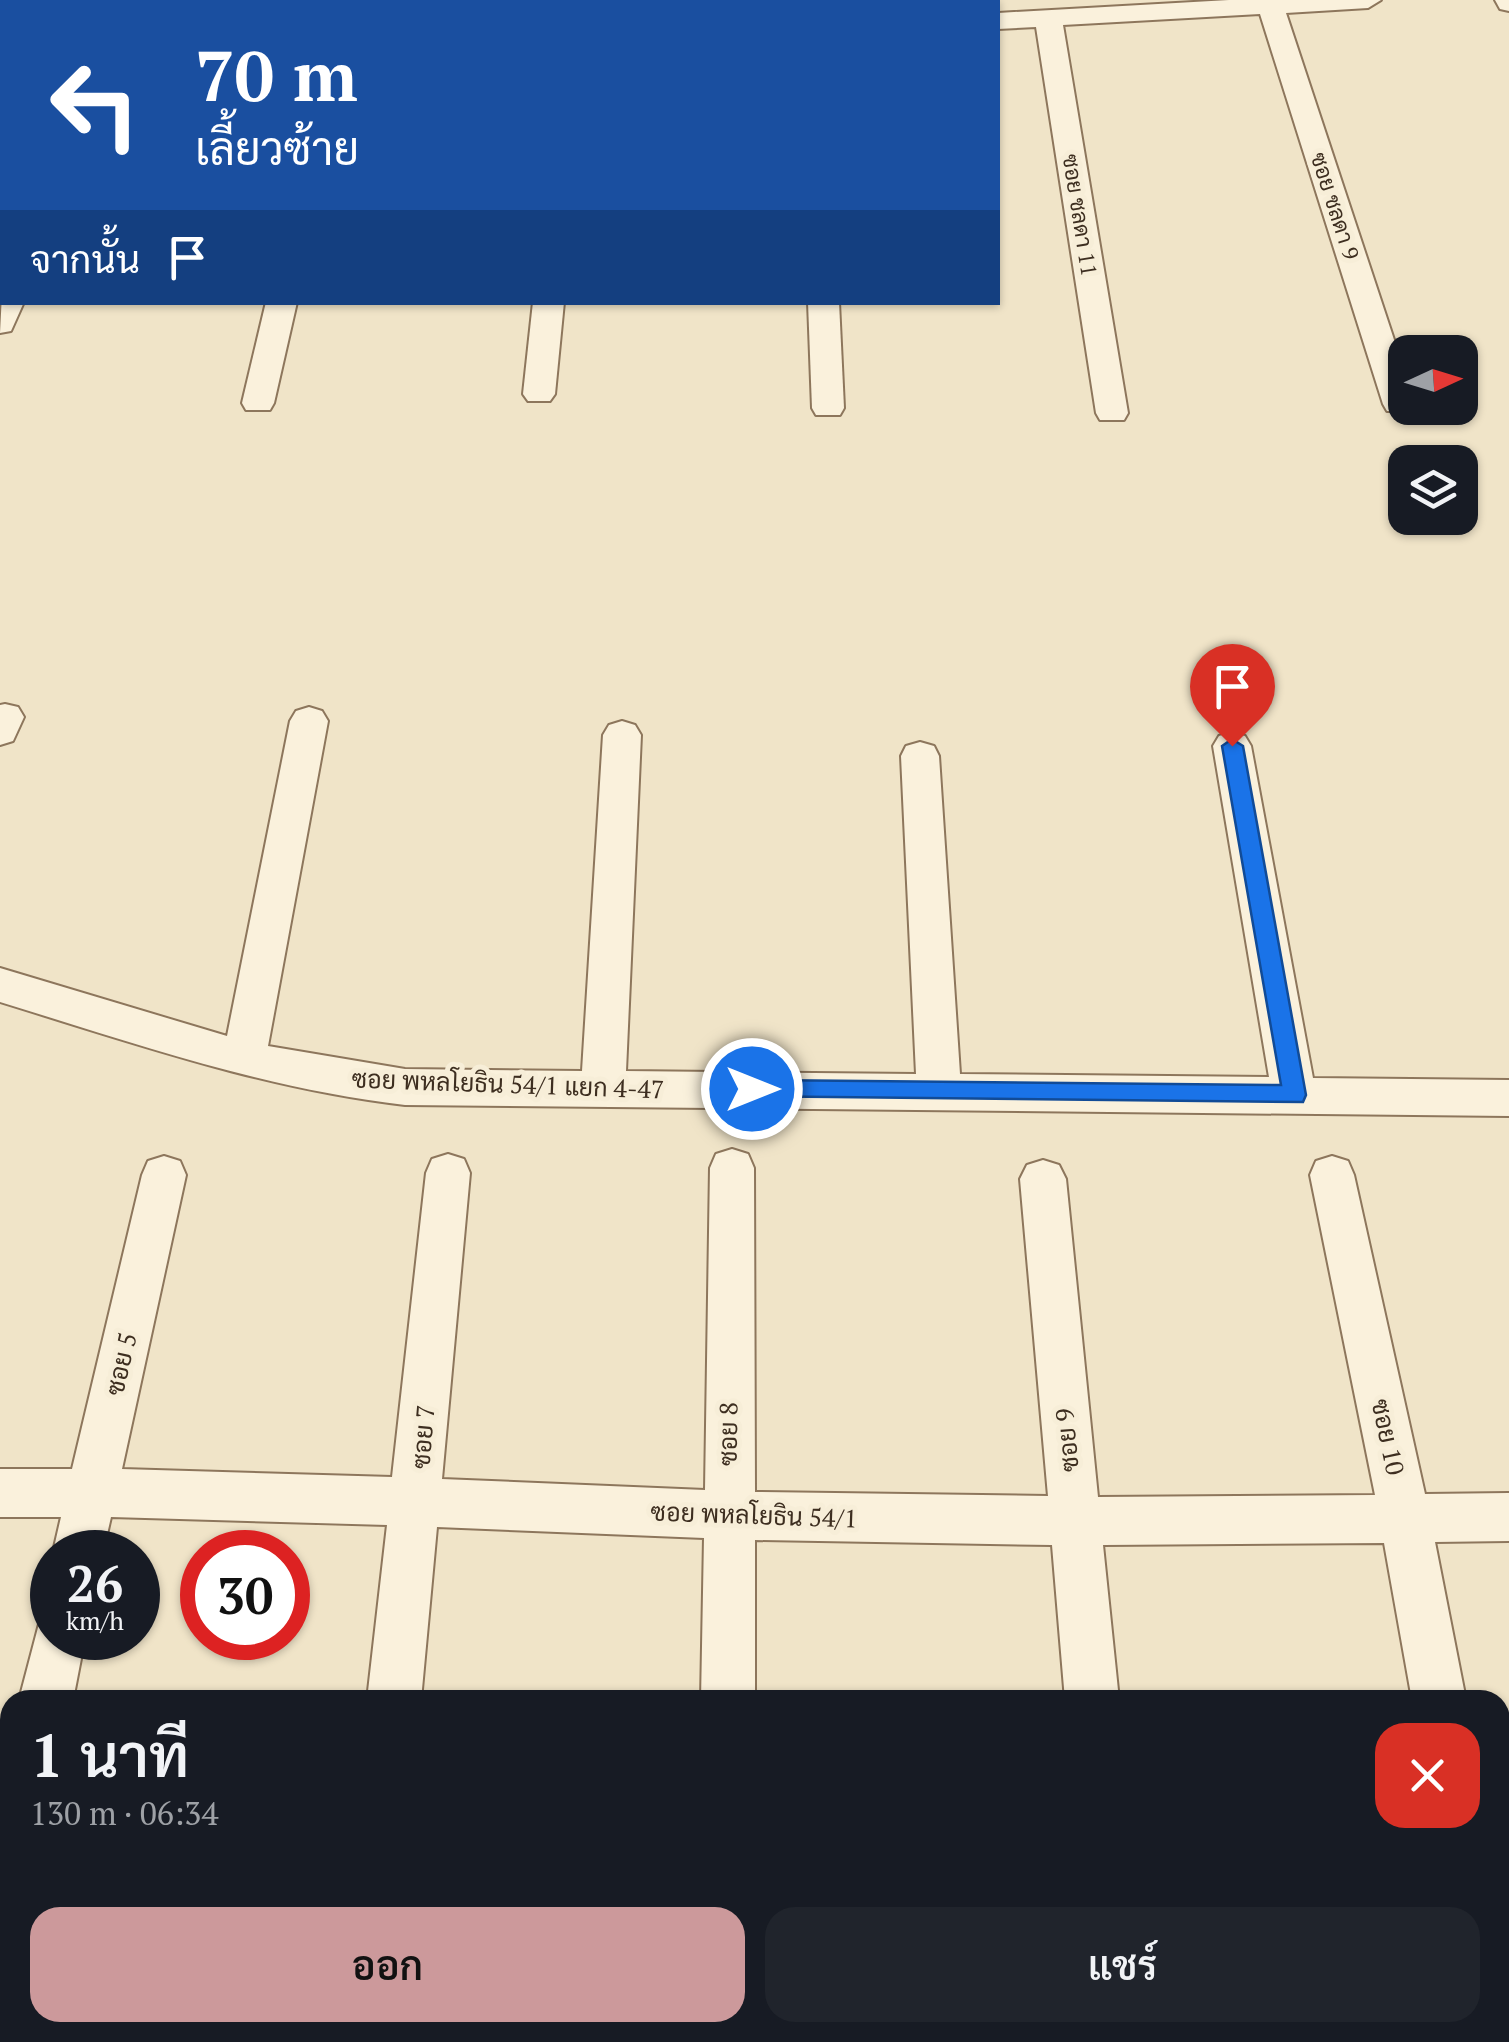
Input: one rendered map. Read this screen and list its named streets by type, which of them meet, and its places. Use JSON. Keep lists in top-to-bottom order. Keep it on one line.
{"streets":{"street":["ซอย ชลดา 9","ซอย ชลดา 11","ซอย พหลโยธิน 54/1 แยก 4-47","ซอย 5","ซอย 8","ซอย 7","ซอย 10","ซอย 9","ซอย พหลโยธิน 54/1"]},"crossings":[["ซอย 5","ซอย พหลโยธิน 54/1"],["ซอย 8","ซอย พหลโยธิน 54/1"],["ซอย 7","ซอย พหลโยธิน 54/1"],["ซอย 10","ซอย พหลโยธิน 54/1"],["ซอย 9","ซอย พหลโยธิน 54/1"]],"north":"right","page":{"turn":["70 m","เลี้ยวซ้าย"],"then":"จากนั้น","speed":"26 km/h","limit":"30","heading":["1 นาที","130 m · 06:34"],"buttons":["ออก","แชร์"]}}
